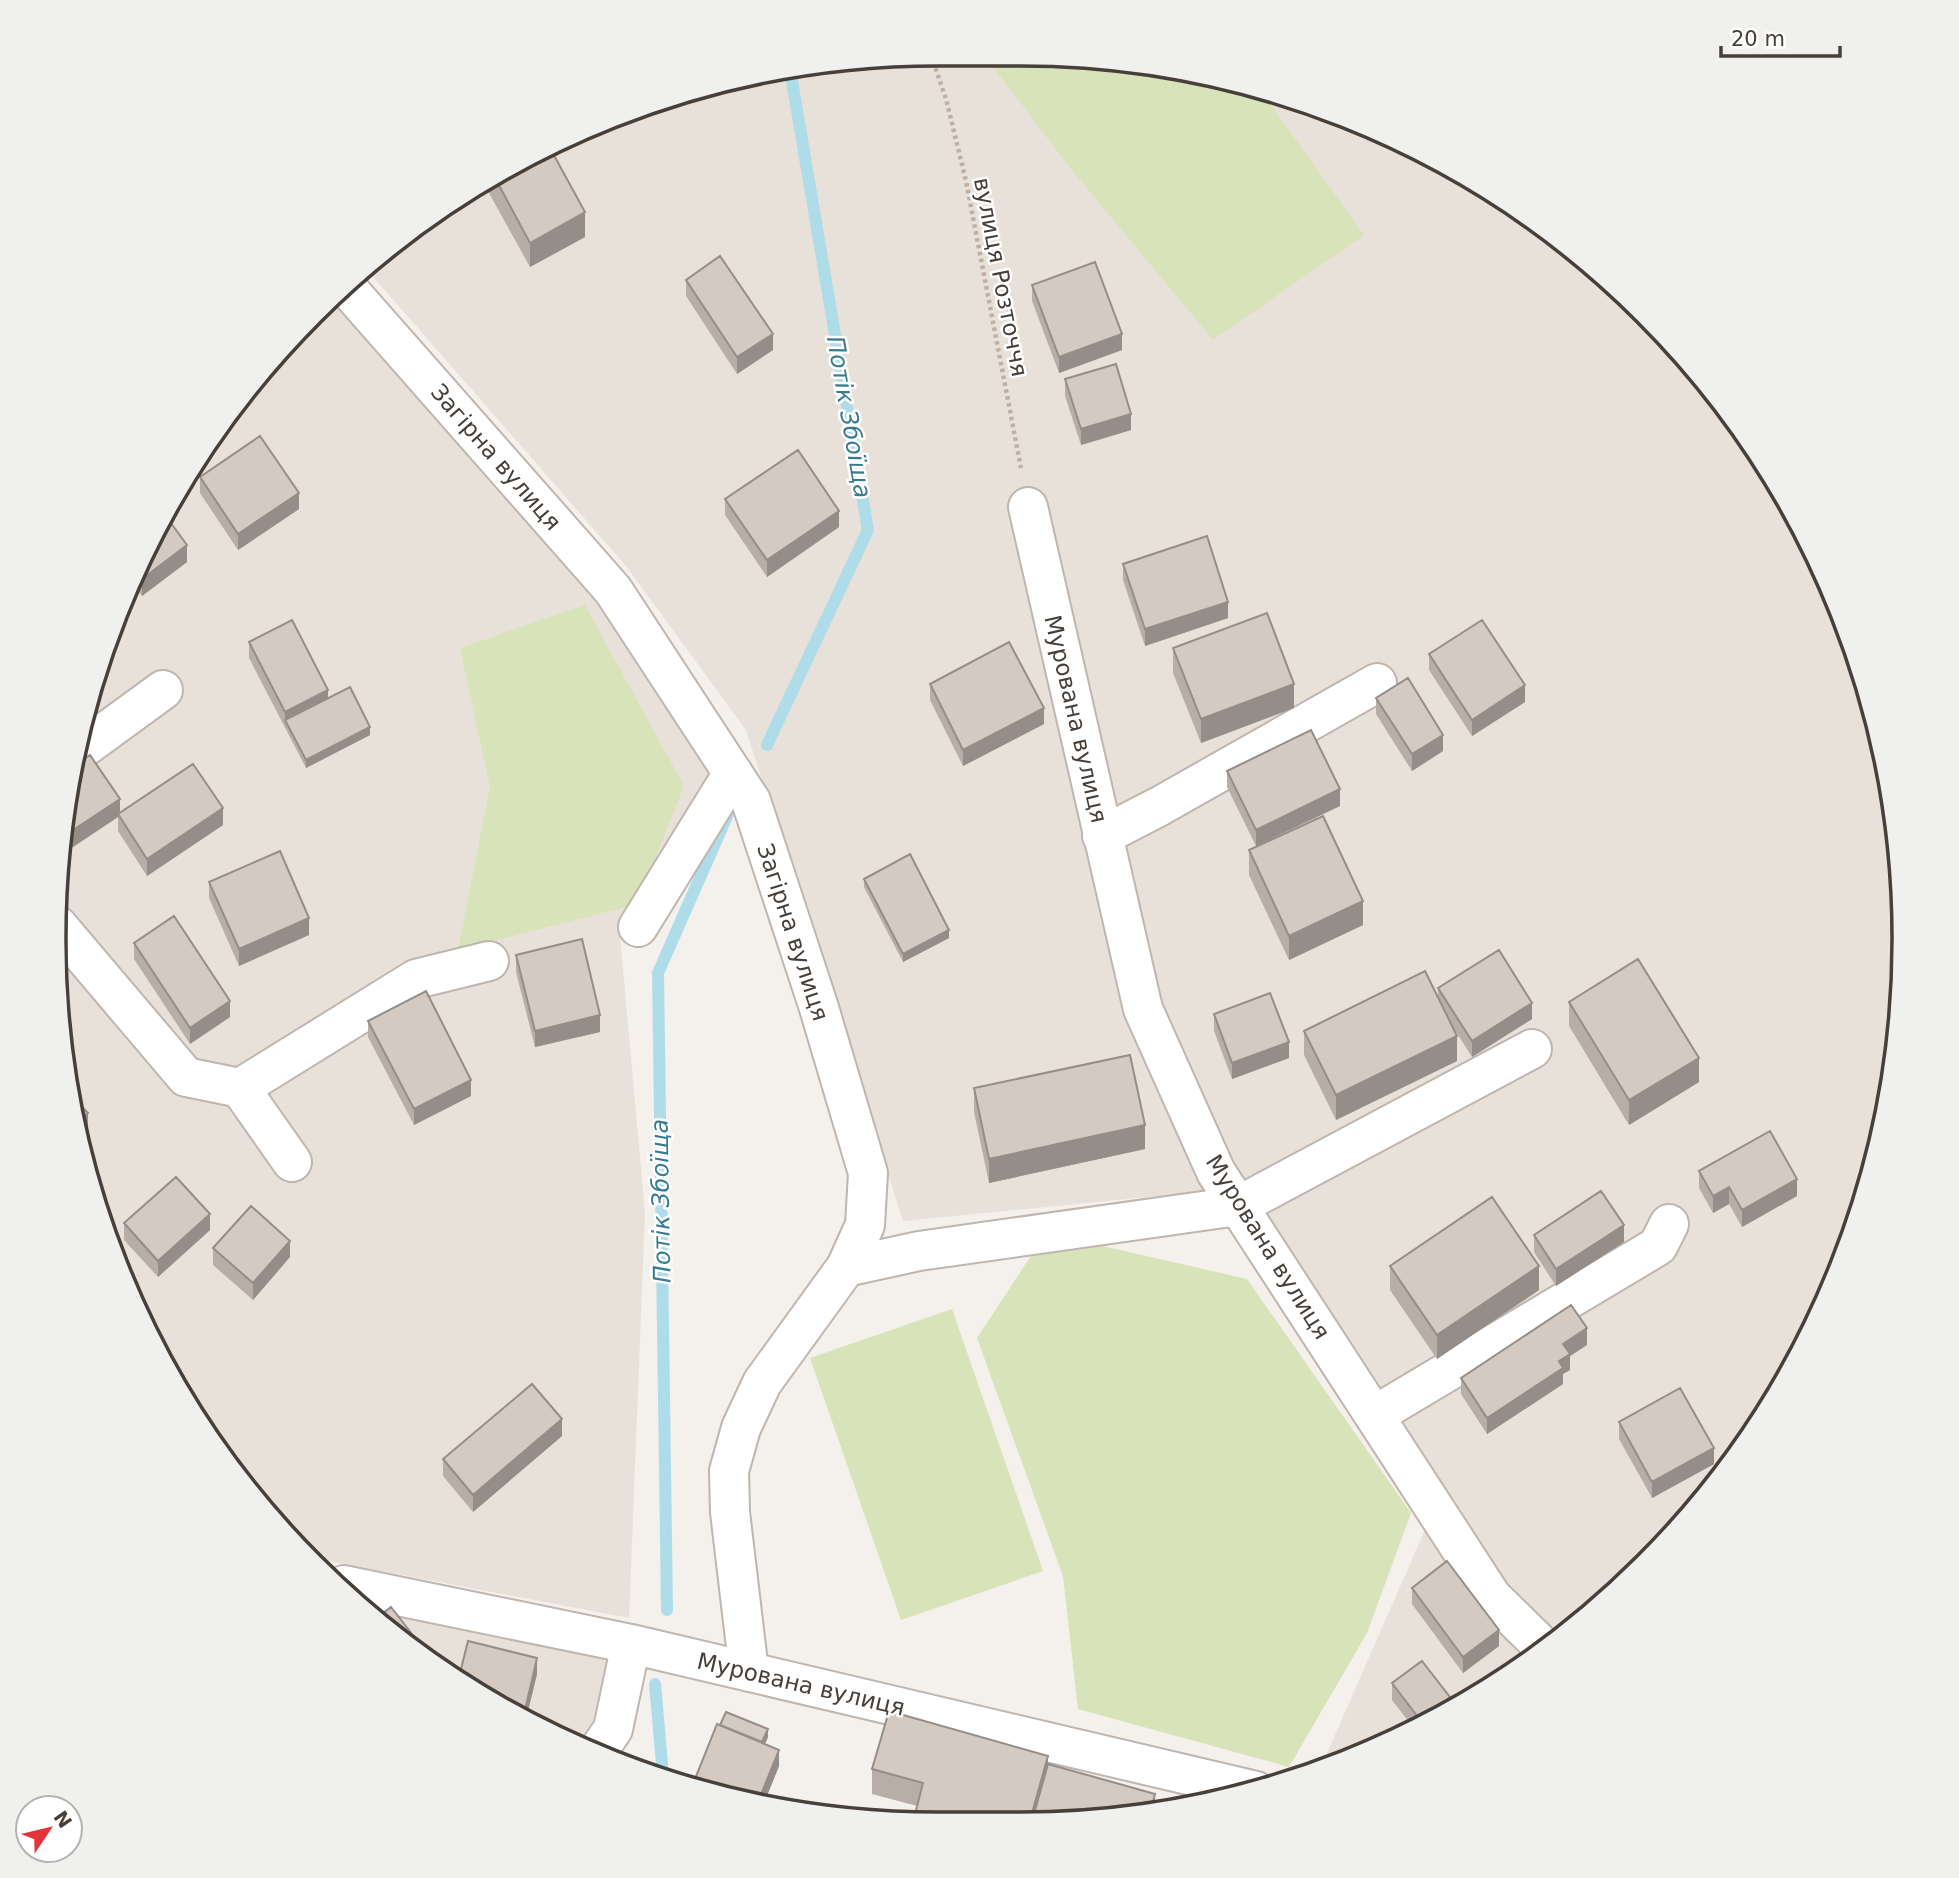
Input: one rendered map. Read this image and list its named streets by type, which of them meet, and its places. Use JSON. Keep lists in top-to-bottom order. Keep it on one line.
{"streets":{"street":["Загірна вулиця","Мурована вулиця"],"path":["вулиця Розточчя"]},"crossings":[["вулиця Розточчя","Мурована вулиця"],["Загірна вулиця","Мурована вулиця"]],"water":["Потік Збоїща"],"scale_bar":"20 m","north":"top right"}
